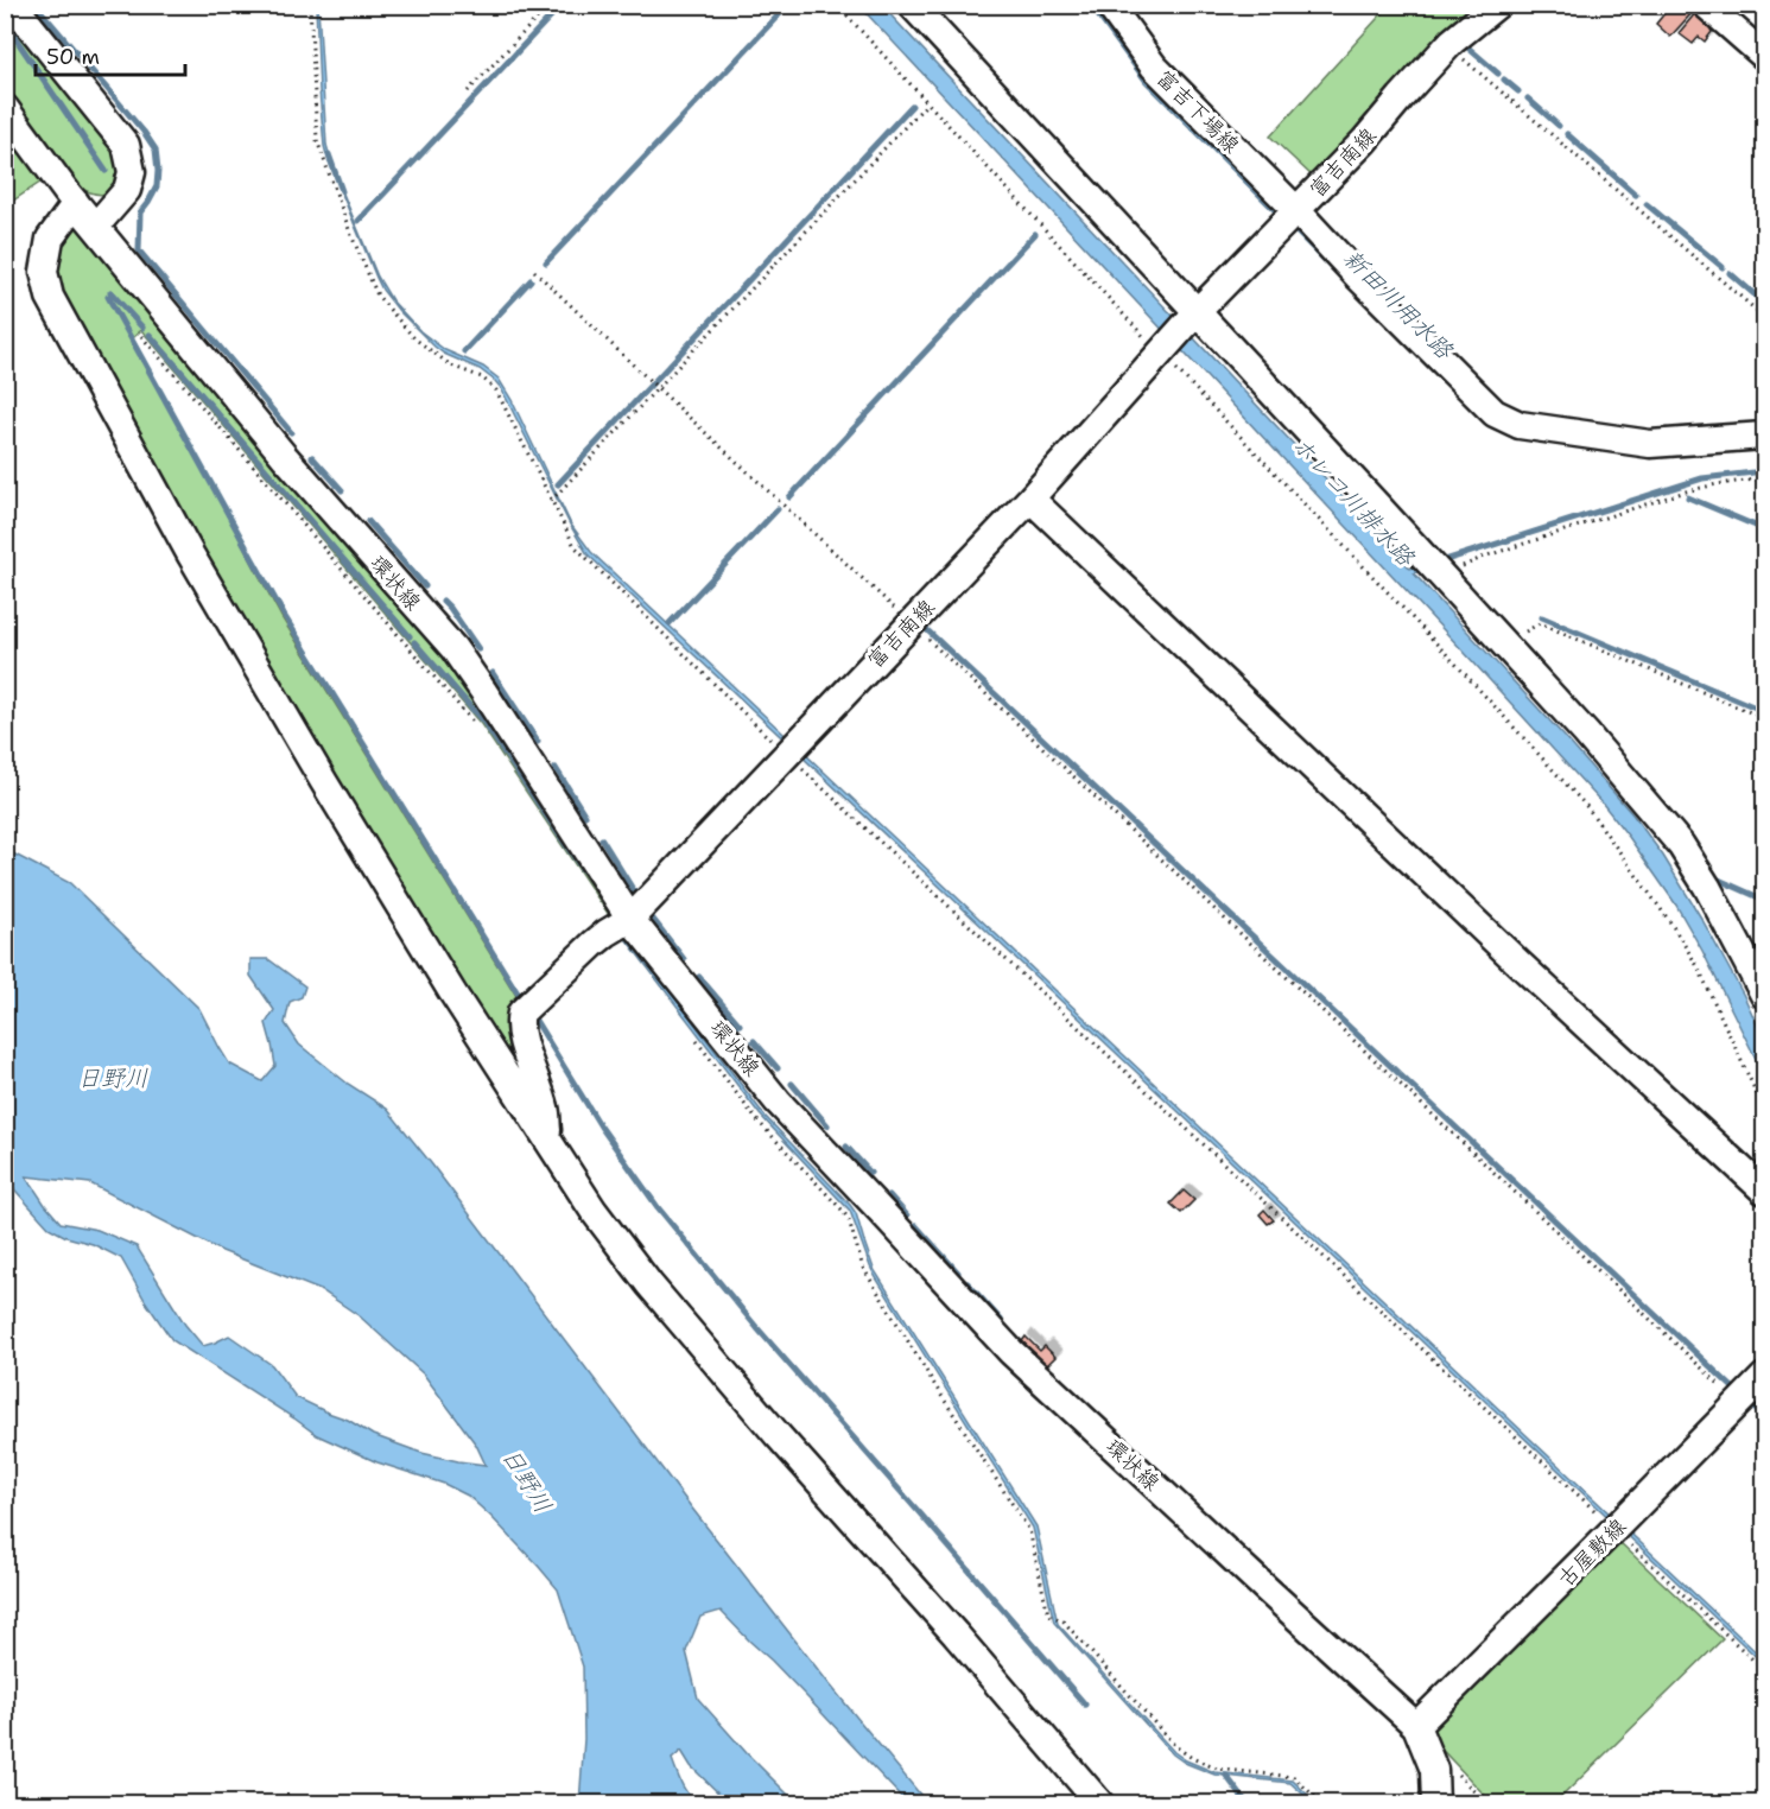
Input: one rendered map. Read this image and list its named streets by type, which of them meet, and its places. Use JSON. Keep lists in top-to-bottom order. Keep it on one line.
{"streets":{"street":["富吉下場線","富吉南線","環状線","古屋敷線"]},"crossings":[["富吉下場線","富吉南線"],["富吉南線","環状線"],["環状線","古屋敷線"]],"water":["新田川用水路","ホレコ川排水路","日野川"],"scale_bar":"50 m"}
